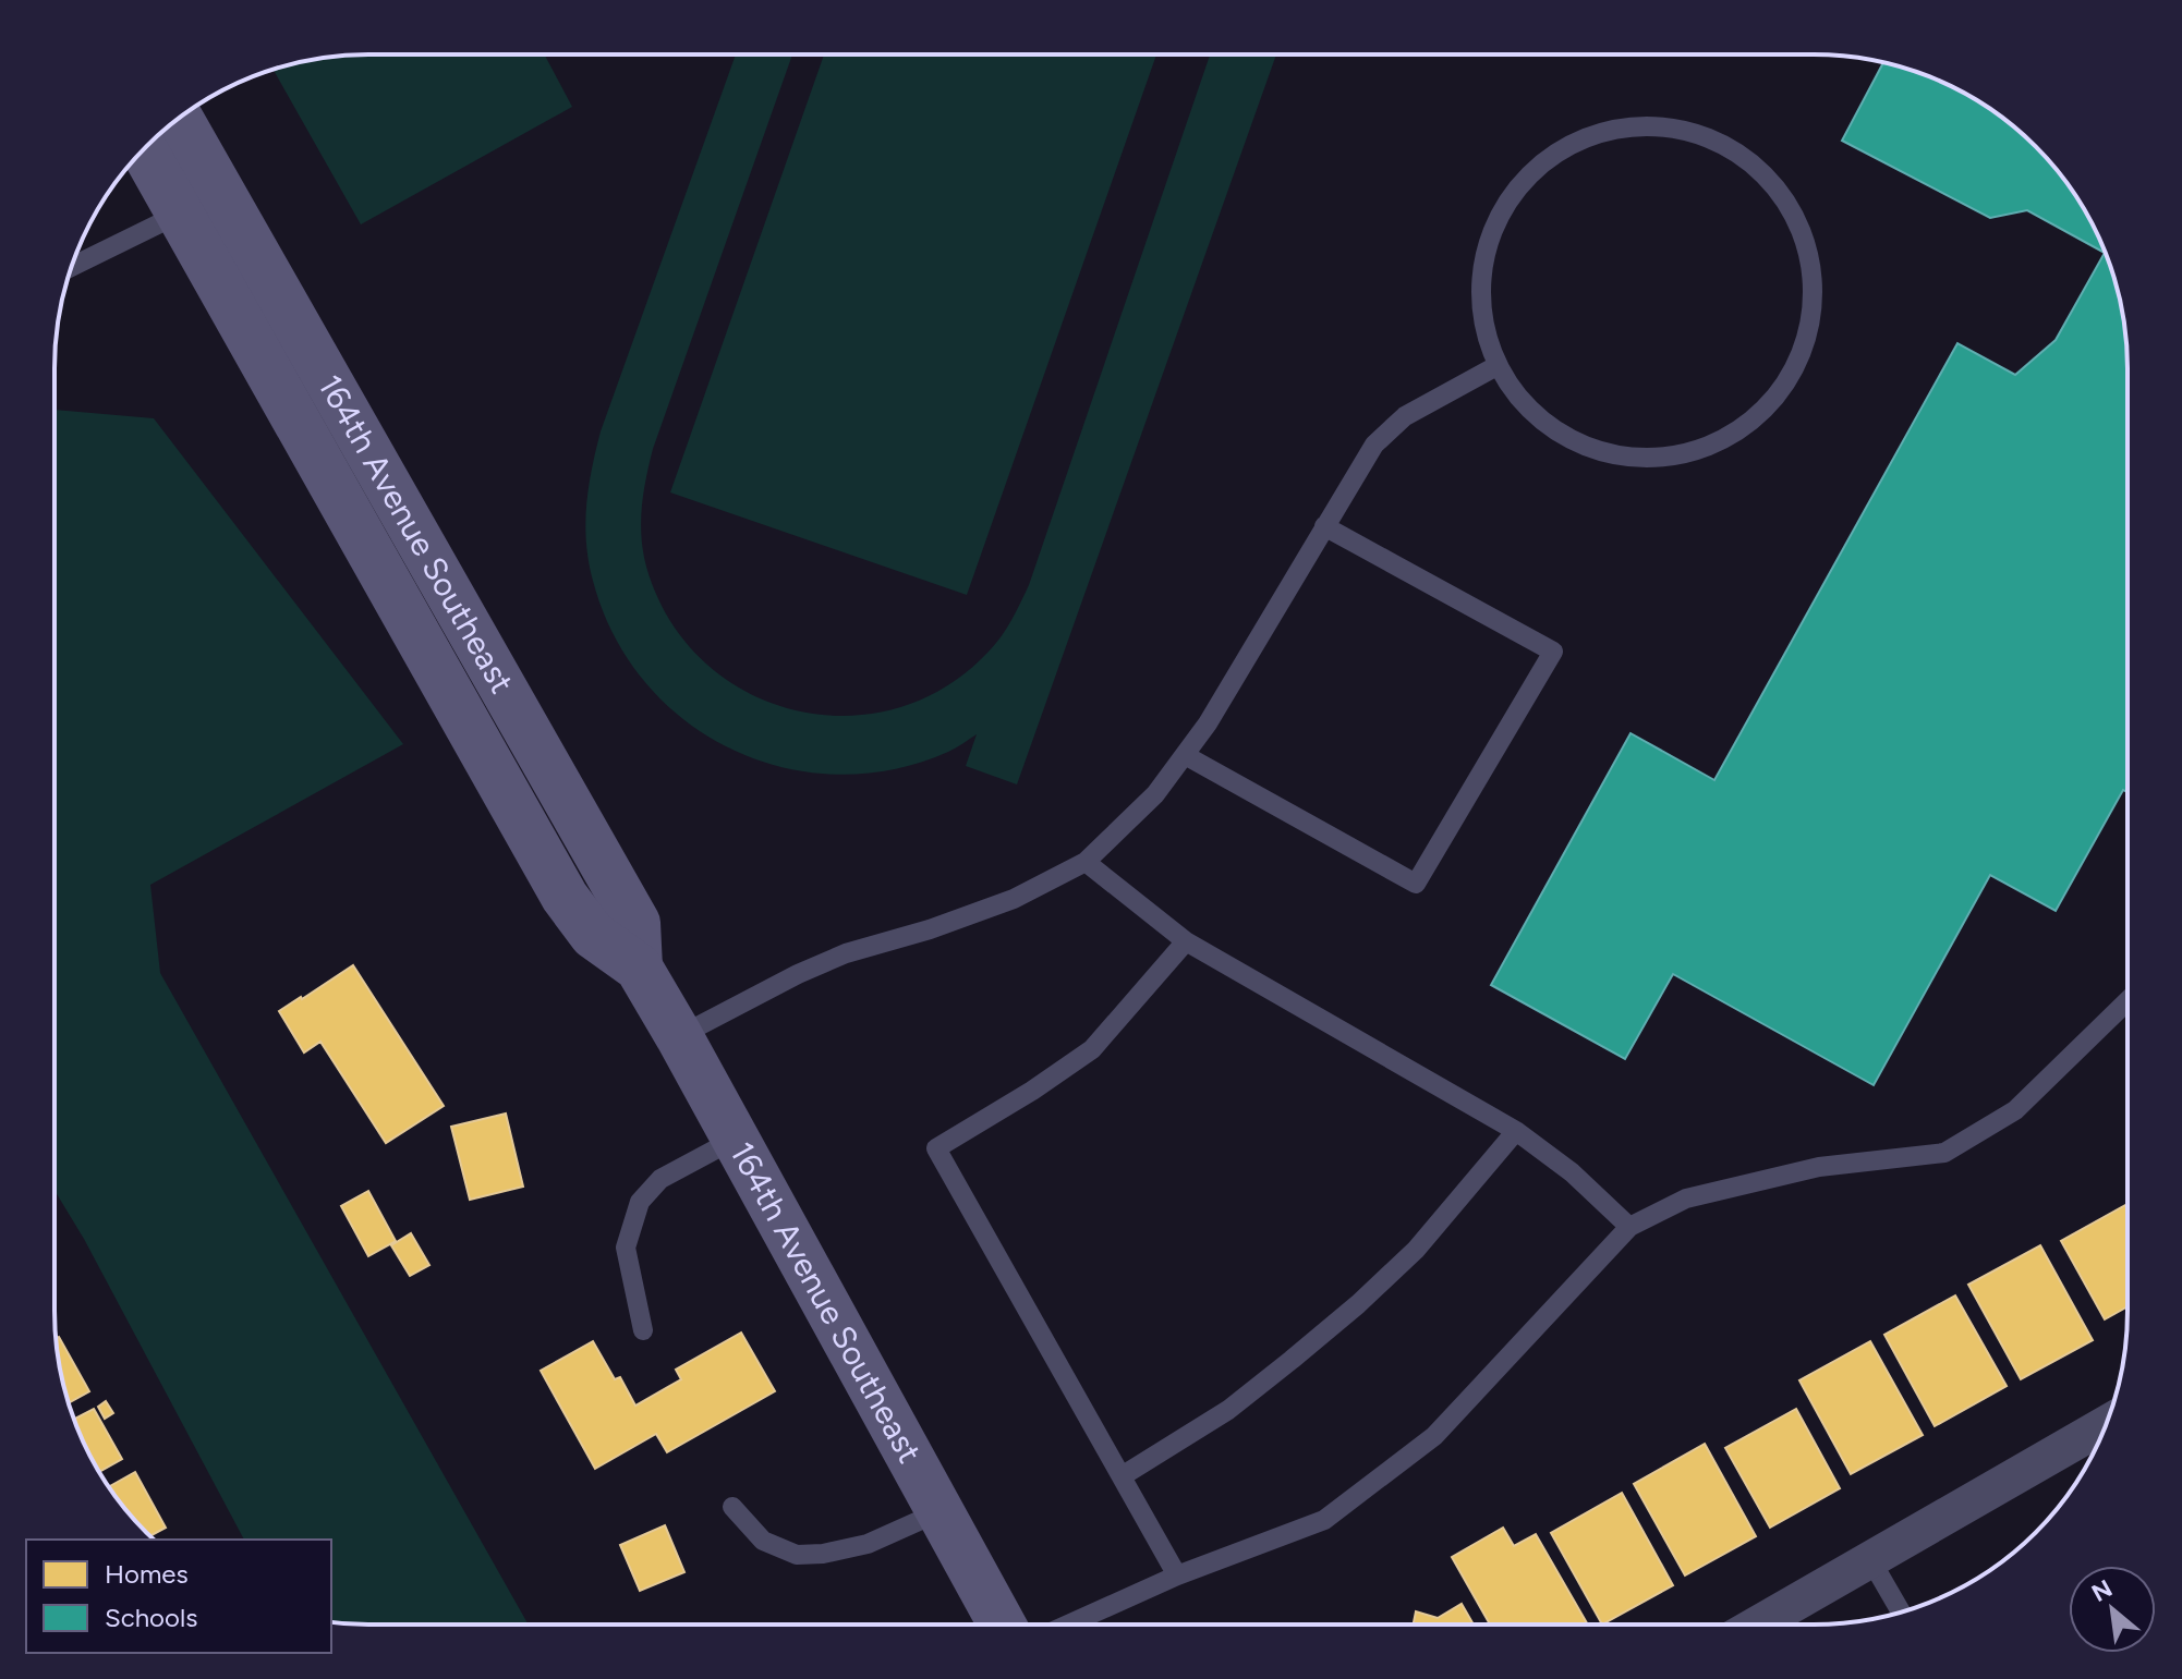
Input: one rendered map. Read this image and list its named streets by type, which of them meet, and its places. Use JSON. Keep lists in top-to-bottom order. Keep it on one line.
{"streets":{"street":["164th Avenue Southeast"]},"legend":["Homes","Schools"],"north":"top left"}
